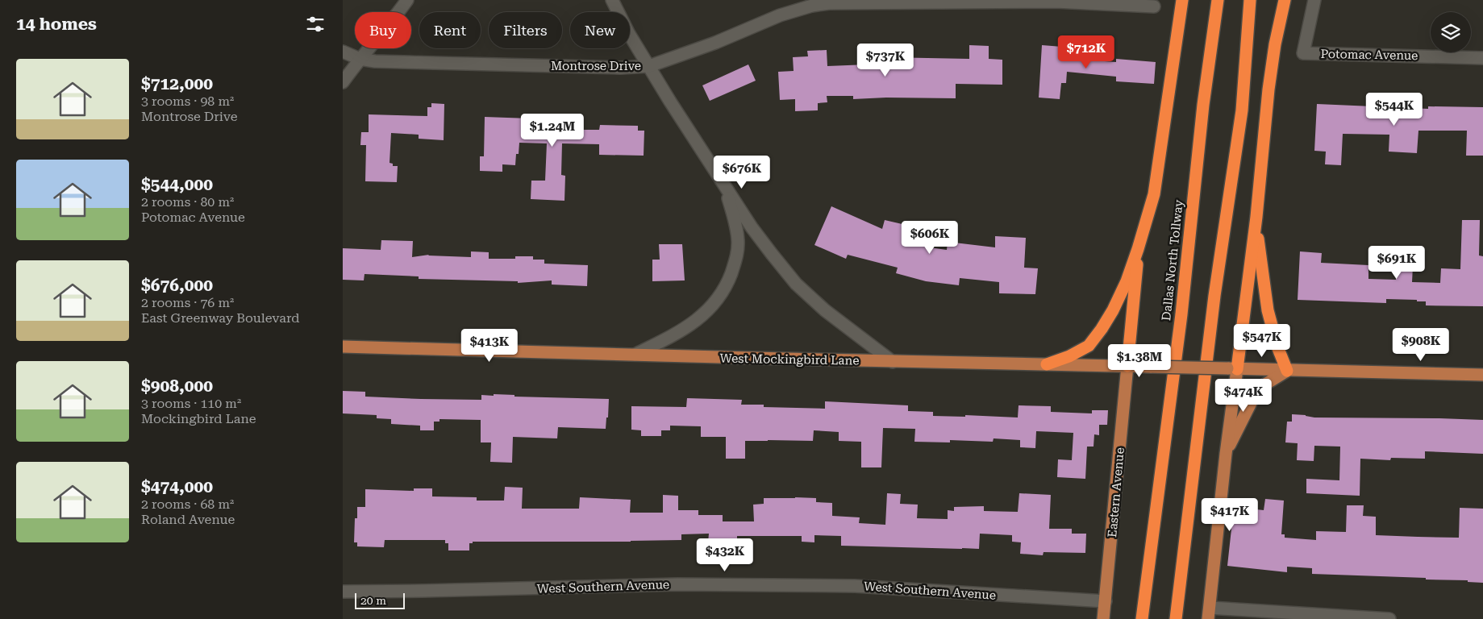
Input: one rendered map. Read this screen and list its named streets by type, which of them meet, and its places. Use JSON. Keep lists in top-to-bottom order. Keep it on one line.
{"streets":{"highway":["Dallas North Tollway"],"main road":["West Mockingbird Lane","Eastern Avenue"],"street":["Potomac Avenue","Montrose Drive","West Southern Avenue"]},"crossings":[["West Mockingbird Lane","Eastern Avenue"],["Eastern Avenue","West Southern Avenue"]],"scale_bar":"20 m","page":{"heading":"14 homes","chip":["Buy","Rent","Filters","New"],"price":["$712K","$737K","$544K","$1.24M","$676K","$606K","$691K","$547K","$908K","$413K","$1.38M","$474K","$417K","$432K"],"list":[{"name":"$712,000","note":"3 rooms · 98 m² · Montrose Drive"},{"name":"$544,000","note":"2 rooms · 80 m² · Potomac Avenue"},{"name":"$676,000","note":"2 rooms · 76 m² · East Greenway Boulevard"},{"name":"$908,000","note":"3 rooms · 110 m² · Mockingbird Lane"},{"name":"$474,000","note":"2 rooms · 68 m² · Roland Avenue"}],"scale":"20 m"}}
